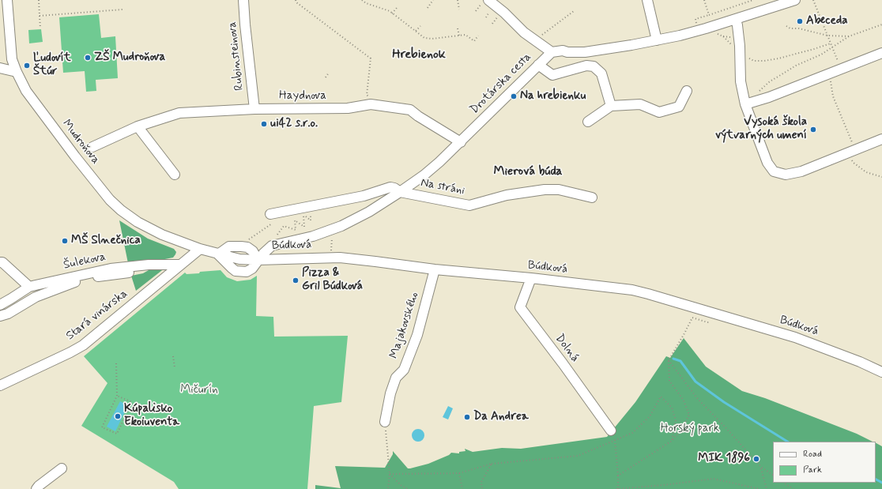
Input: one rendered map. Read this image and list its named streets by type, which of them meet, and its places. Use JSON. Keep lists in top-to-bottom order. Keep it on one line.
{"streets":{"street":["Rubinsteinova","Drotárska cesta","Haydnova","Mudroňova","Na stráni","Búdková","Šulekova","Stará vinárska","Majakovského","Dolná"]},"crossings":[["Rubinsteinova","Haydnova"],["Drotárska cesta","Haydnova"],["Drotárska cesta","Na stráni"],["Drotárska cesta","Búdková"],["Mudroňova","Búdková"],["Mudroňova","Stará vinárska"],["Búdková","Stará vinárska"],["Búdková","Majakovského"],["Búdková","Dolná"],["Šulekova","Stará vinárska"]],"districts":["Hrebienok","Mierová búda"],"parks":["Mičurín","Horský park"],"places":["Abeceda","ZŠ Mudroňova","Ľudovít Štúr","Na hrebienku","ui42 s.r.o.","Vysoká škola výtvarných umení","MŠ Slnečnica","Pizza & Gril Búdková","Kúpalisko Ekoiuventa","Da Andrea","MIK 1896"],"legend":["Road","Park"]}
